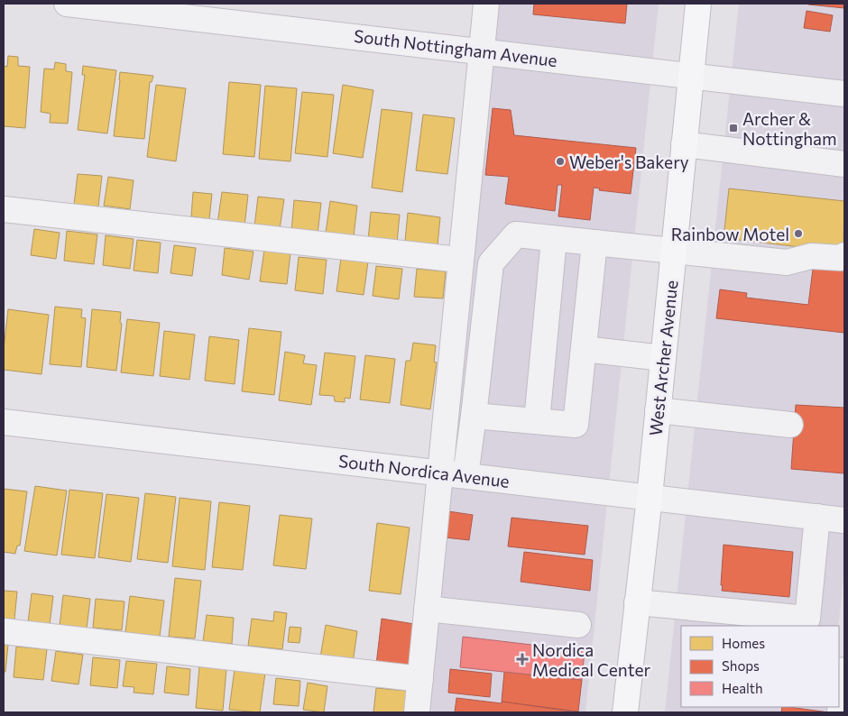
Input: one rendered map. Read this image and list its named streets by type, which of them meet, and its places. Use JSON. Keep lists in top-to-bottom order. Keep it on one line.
{"streets":{"main road":["West Archer Avenue"],"street":["South Nottingham Avenue","South Nordica Avenue"]},"crossings":[["South Nottingham Avenue","West Archer Avenue"],["West Archer Avenue","South Nordica Avenue"]],"places":{"transit":["Archer & Nottingham"],"other":["Weber's Bakery","Rainbow Motel"],"health":["Nordica Medical Center"]},"legend":["Homes","Shops","Health"]}
